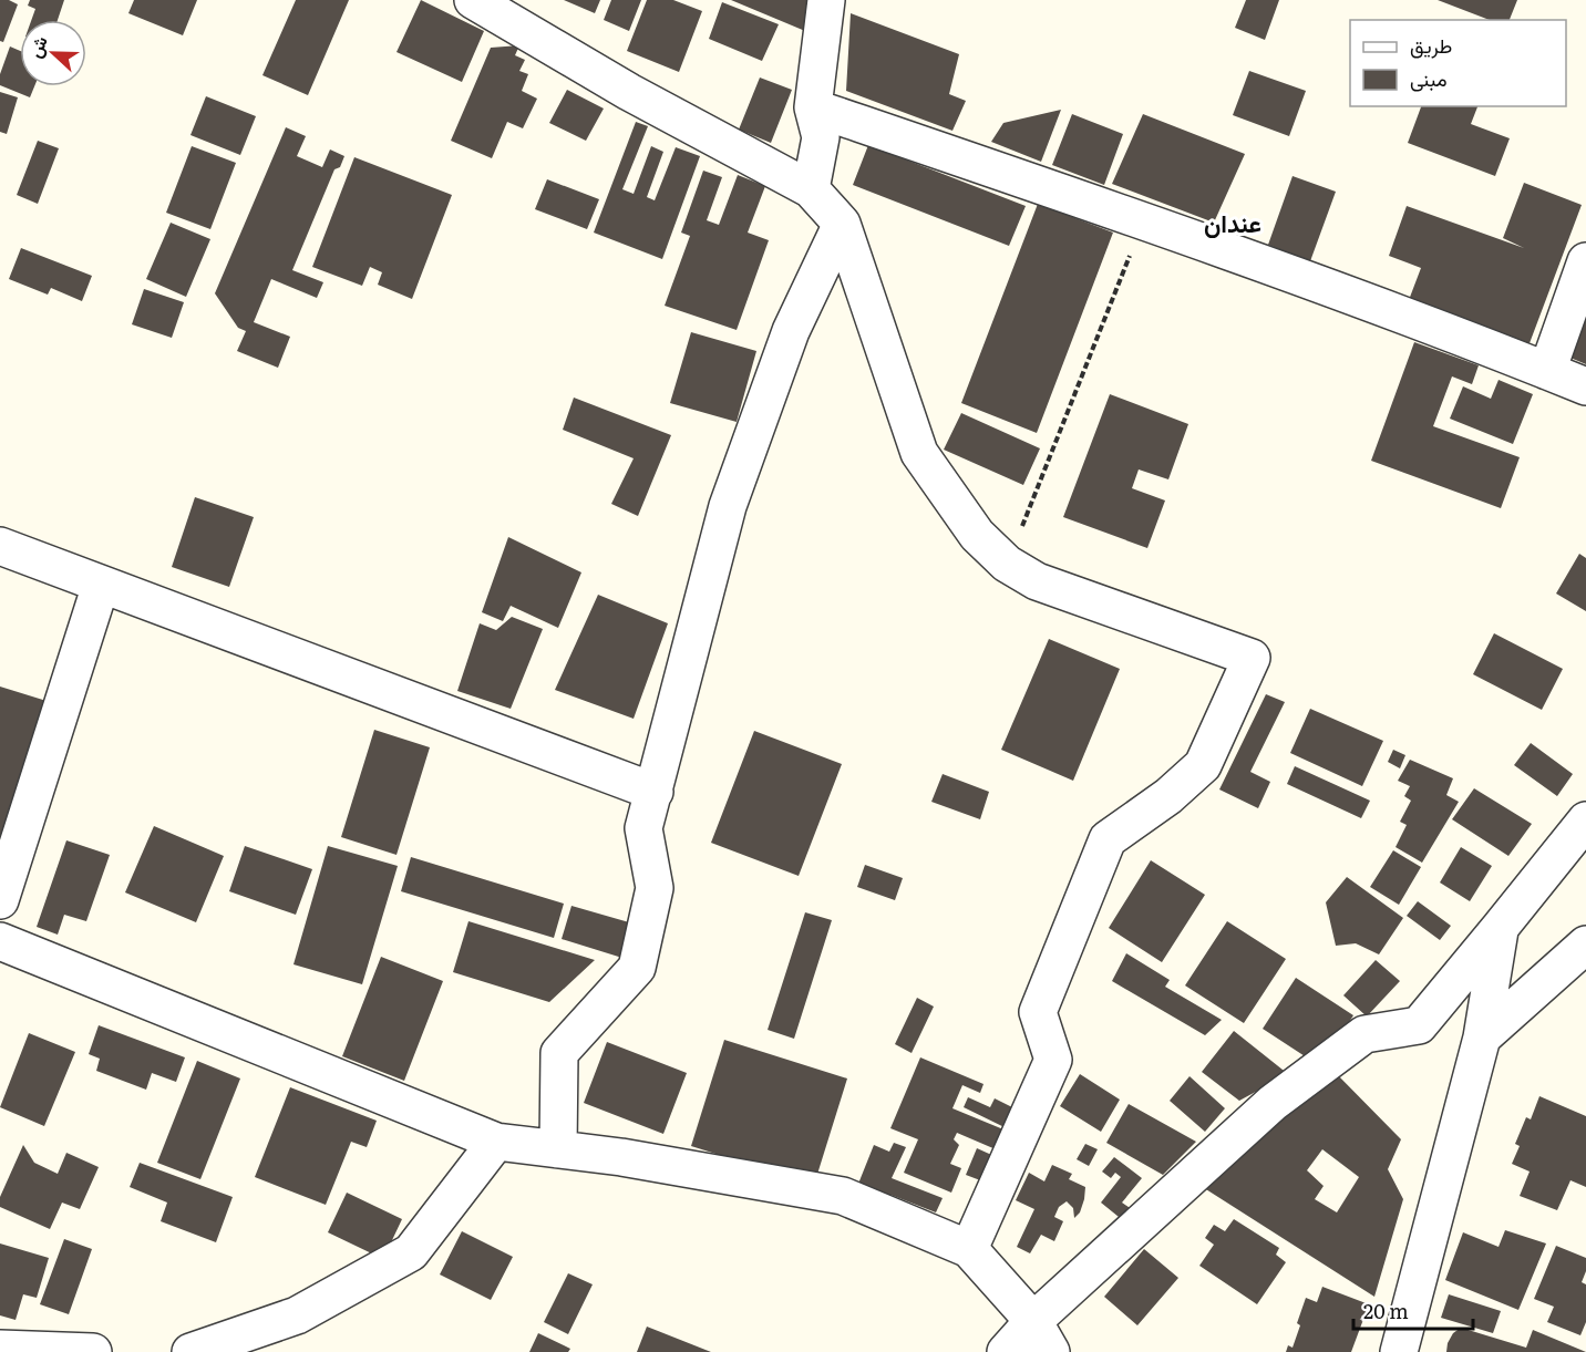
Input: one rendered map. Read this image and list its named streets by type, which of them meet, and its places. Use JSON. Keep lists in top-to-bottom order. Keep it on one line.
{"districts":["عندان"],"legend":["طريق","مبنى"],"scale_bar":"20 m","north":"left"}
